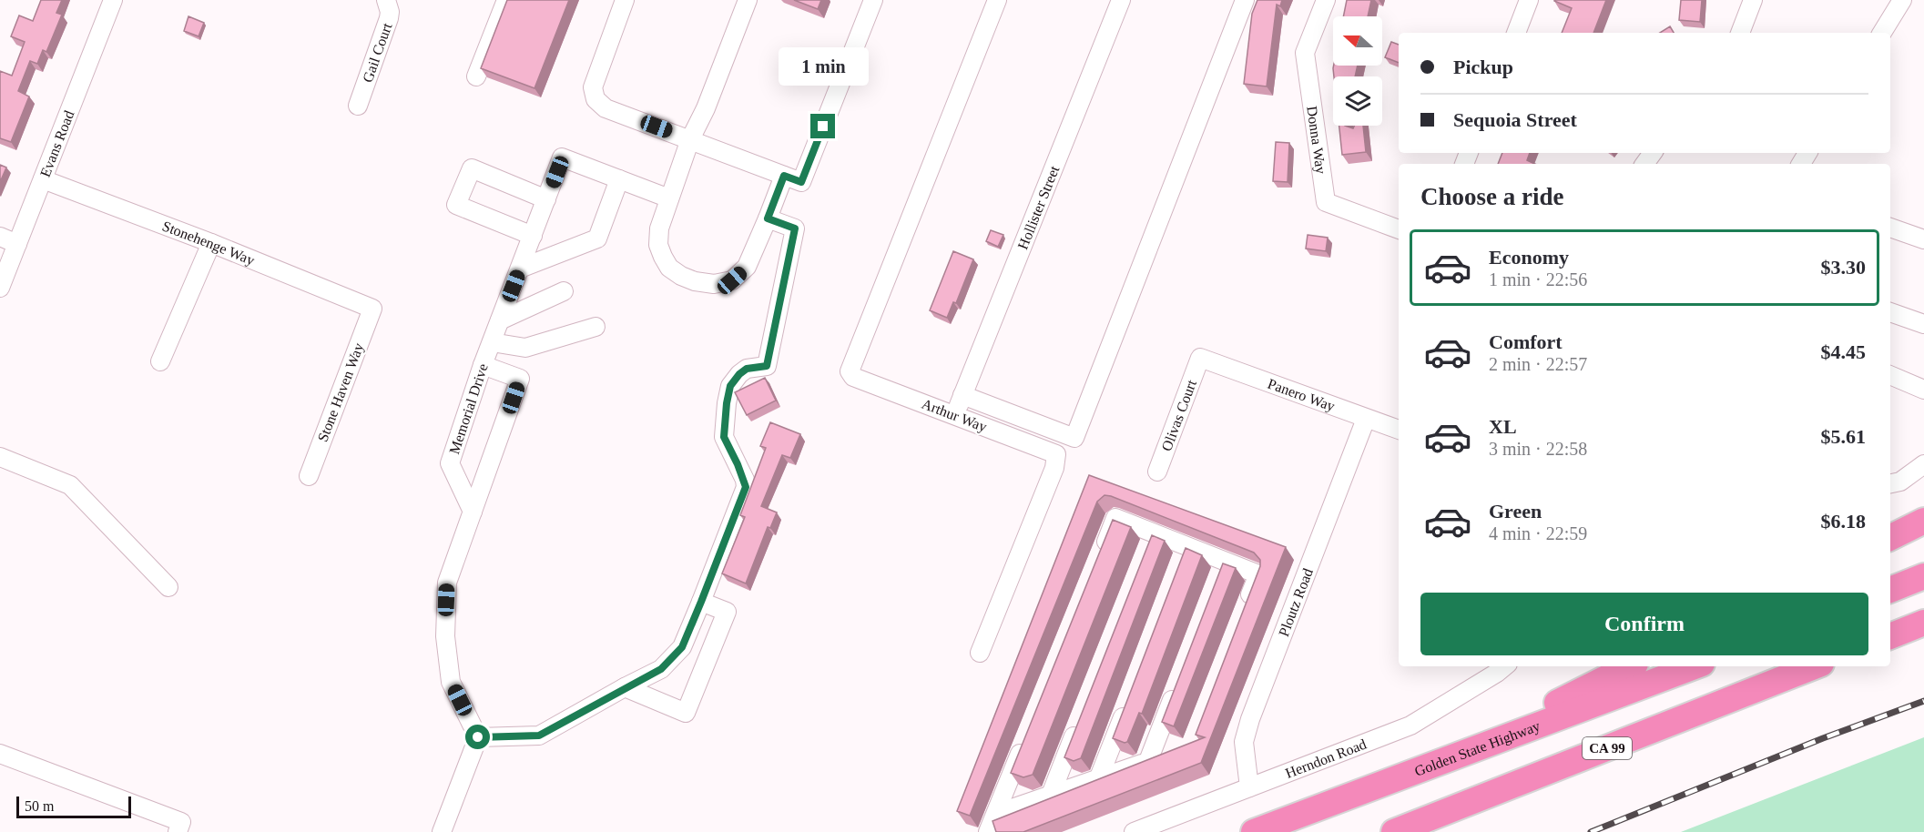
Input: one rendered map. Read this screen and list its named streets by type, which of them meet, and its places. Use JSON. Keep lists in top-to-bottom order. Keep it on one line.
{"streets":{"highway":["Golden State Highway","CA 99"],"street":["Gail Court","Donna Way","Evans Road","Hollister Street","Stonehenge Way","Stone Haven Way","Panero Way","Memorial Drive","Arthur Way","Olivas Court","Ploutz Road","Herndon Road"]},"crossings":[["Evans Road","Stonehenge Way"],["Hollister Street","Arthur Way"],["Stonehenge Way","Stone Haven Way"],["Panero Way","Olivas Court"],["Panero Way","Ploutz Road"],["Ploutz Road","Herndon Road"]],"scale_bar":"50 m","north":"left","page":{"banner":["Pickup","Sequoia Street"],"bubble":"1 min","heading":"Choose a ride","list":[{"name":"Economy","note":"1 min · 22:56","value":"$3.30"},{"name":"Comfort","note":"2 min · 22:57","value":"$4.45"},{"name":"XL","note":"3 min · 22:58","value":"$5.61"},{"name":"Green","note":"4 min · 22:59","value":"$6.18"}],"buttons":"Confirm","scale":"50 m"}}
